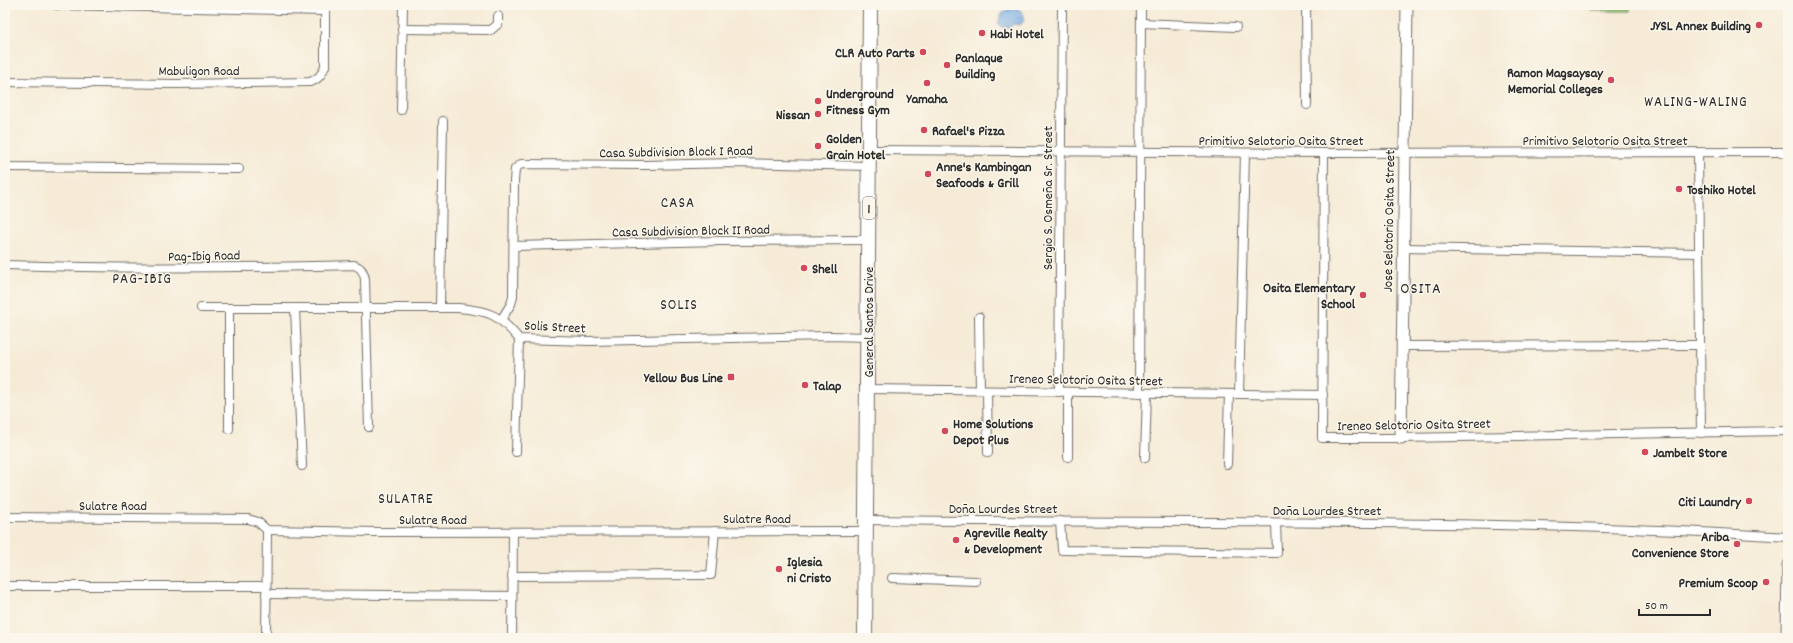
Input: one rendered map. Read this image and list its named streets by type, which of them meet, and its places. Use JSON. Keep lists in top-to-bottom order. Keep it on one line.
{"streets":{"highway":["1","General Santos Drive"],"street":["Mabuligon Road","Primitivo Selotorio Osita Street","Casa Subdivision Block I Road","Sergio S. Osmeña Sr. Street","Jose Selotorio Osita Street","Casa Subdivision Block II Road","Pag-Ibig Road","Solis Street","Ireneo Selotorio Osita Street","Sulatre Road","Doña Lourdes Street"]},"crossings":[["Primitivo Selotorio Osita Street","Sergio S. Osmeña Sr. Street"],["Primitivo Selotorio Osita Street","Jose Selotorio Osita Street"],["Primitivo Selotorio Osita Street","General Santos Drive"],["Casa Subdivision Block I Road","Casa Subdivision Block II Road"],["Casa Subdivision Block I Road","General Santos Drive"],["Sergio S. Osmeña Sr. Street","Ireneo Selotorio Osita Street"],["Jose Selotorio Osita Street","Ireneo Selotorio Osita Street"],["Casa Subdivision Block II Road","General Santos Drive"],["Pag-Ibig Road","Solis Street"],["General Santos Drive","Solis Street"],["General Santos Drive","Ireneo Selotorio Osita Street"],["General Santos Drive","Sulatre Road"],["General Santos Drive","Doña Lourdes Street"],["Sulatre Road","Doña Lourdes Street"]],"districts":["WALING-WALING","CASA","PAG-IBIG","OSITA","SOLIS","SULATRE"],"places":{"other":["JYSL Annex Building","Habi Hotel","CLR Auto Parts","Panlaque Building","Ramon Magsaysay Memorial Colleges","Yamaha","Underground Fitness Gym","Nissan","Rafael's Pizza","Golden Grain Hotel","Anne's Kambingan Seafoods & Grill","Toshiko Hotel","Shell","Osita Elementary School","Talap","Home Solutions Depot Plus","Jambelt Store","Citi Laundry","Agreville Realty & Development","Ariba Convenience Store","Iglesia ni Cristo","Premium Scoop"],"transit":["Yellow Bus Line"]},"scale_bar":"50 m"}
